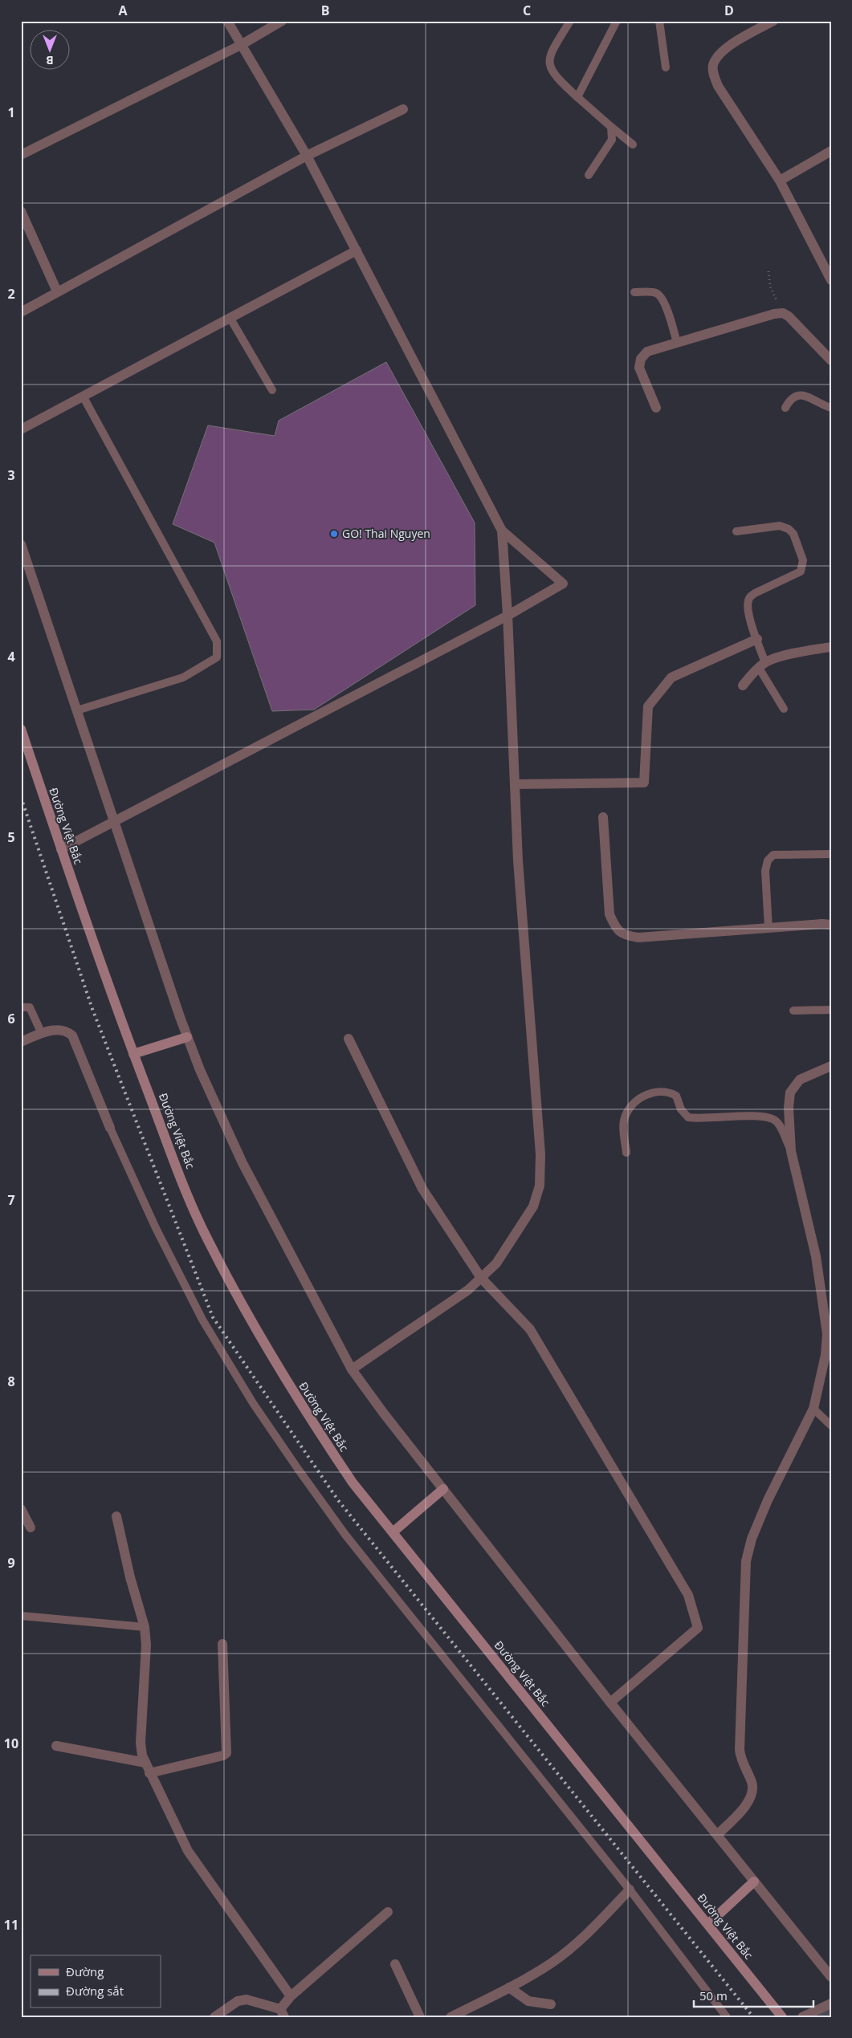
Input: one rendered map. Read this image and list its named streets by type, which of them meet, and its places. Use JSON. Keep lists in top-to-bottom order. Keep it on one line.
{"streets":{"main road":["Đường Việt Bắc"]},"places":["GO! Thai Nguyen"],"legend":["Đường","Đường sắt"],"scale_bar":"50 m","north":"bottom","grid":{"columns":["A","B","C","D"],"rows":["1","2","3","4","5","6","7","8","9","10","11"]}}
